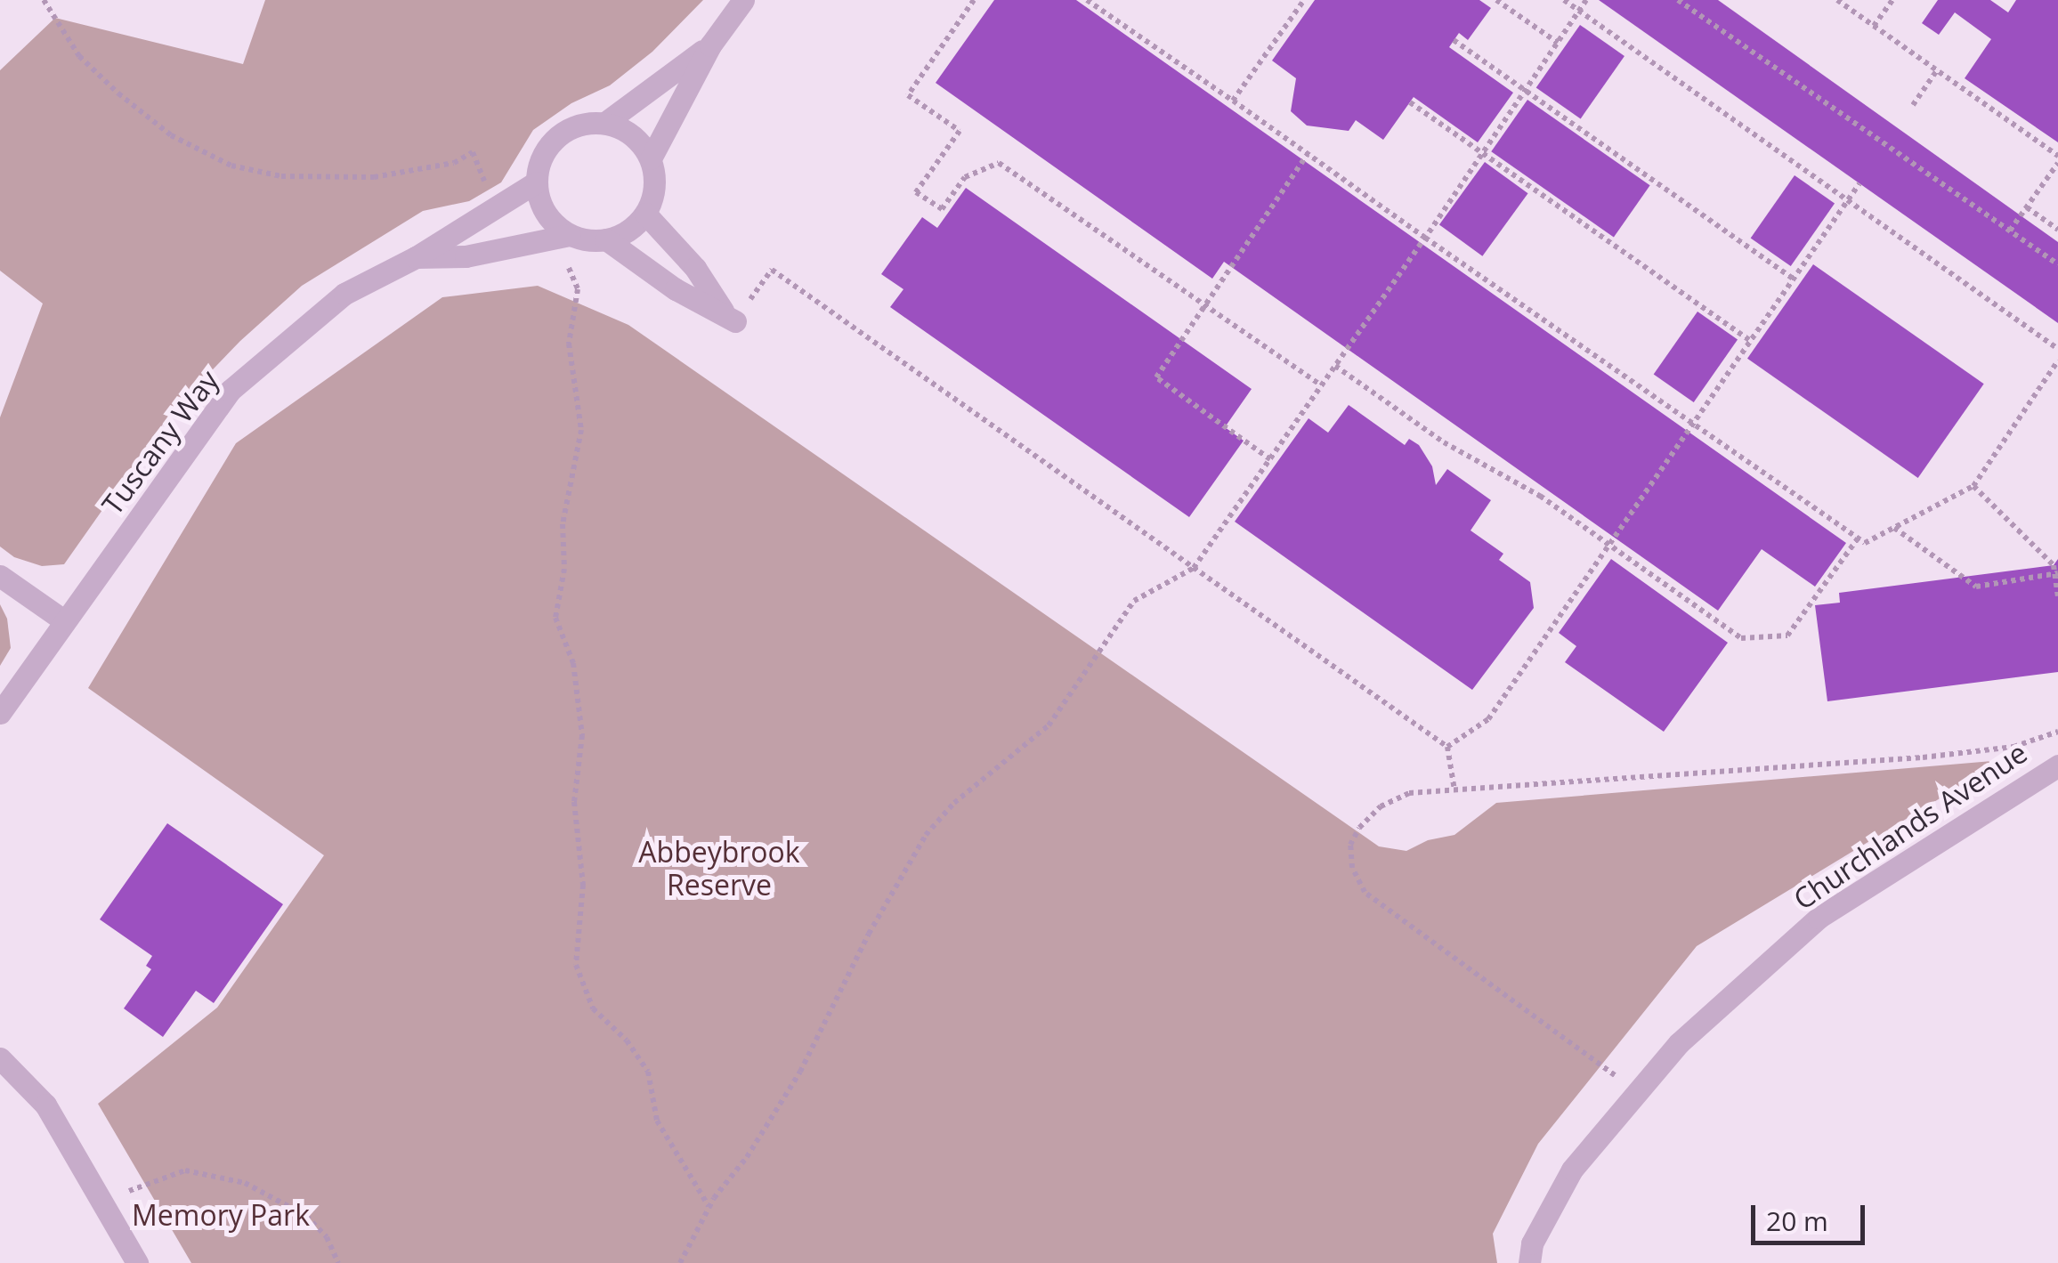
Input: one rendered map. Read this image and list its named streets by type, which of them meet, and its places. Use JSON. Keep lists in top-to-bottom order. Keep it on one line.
{"streets":{"street":["Tuscany Way","Churchlands Avenue"]},"parks":["Abbeybrook Reserve","Memory Park"],"scale_bar":"20 m"}
